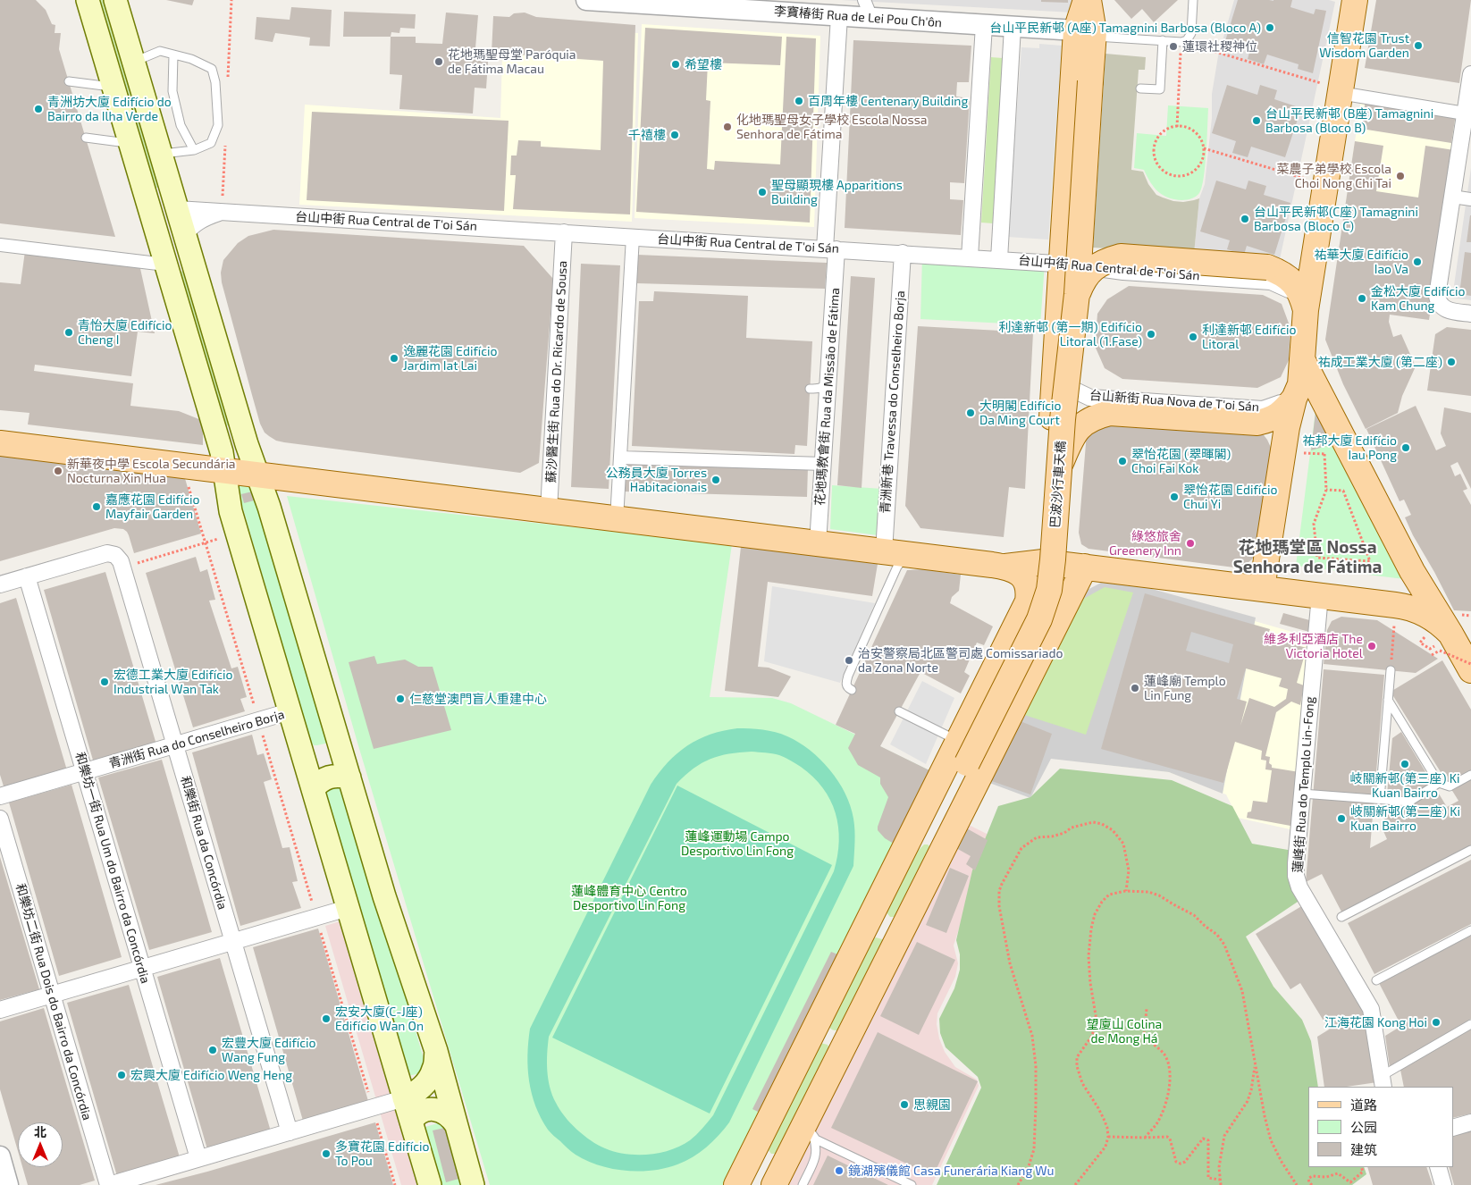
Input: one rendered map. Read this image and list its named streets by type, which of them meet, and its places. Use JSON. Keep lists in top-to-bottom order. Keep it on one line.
{"streets":{"main road":["巴波沙行車天橋"],"street":["李寶椿街 Rua de Lei Pou Ch'ôn","台山中街 Rua Central de T'oi Sán","蘇沙醫生街 Rua do Dr. Ricardo de Sousa","花地瑪教會街 Rua da Missão de Fátima","台山新街 Rua Nova de T'oi Sán","青洲新巷 Travessa do Conselheiro Borja","青洲街 Rua do Conselheiro Borja","蓮峰街 Rua do Templo Lin-Fong","和樂街 Rua da Concórdia","和樂坊一街 Rua Um do Bairro da Concórdia","和樂坊二街 Rua Dois do Bairro da Concórdia"]},"crossings":[["李寶椿街 Rua de Lei Pou Ch'ôn","花地瑪教會街 Rua da Missão de Fátima"],["李寶椿街 Rua de Lei Pou Ch'ôn","巴波沙行車天橋"],["台山中街 Rua Central de T'oi Sán","蘇沙醫生街 Rua do Dr. Ricardo de Sousa"],["台山中街 Rua Central de T'oi Sán","花地瑪教會街 Rua da Missão de Fátima"],["台山中街 Rua Central de T'oi Sán","青洲新巷 Travessa do Conselheiro Borja"],["青洲街 Rua do Conselheiro Borja","和樂街 Rua da Concórdia"],["青洲街 Rua do Conselheiro Borja","和樂坊一街 Rua Um do Bairro da Concórdia"]],"districts":["花地瑪堂區 Nossa Senhora de Fátima"],"parks":["蓮峰運動場 Campo Desportivo Lin Fong","蓮峰體育中心 Centro Desportivo Lin Fong","望廈山 Colina de Mong Há"],"places":["台山平民新邨 (A座) Tamagnini Barbosa (Bloco A)","信智花園 Trust Wisdom Garden","蓮環社稷神位","花地瑪聖母堂 Paróquia de Fátima Macau","希望樓","百周年樓 Centenary Building","青洲坊大廈 Edifício do Bairro da Ilha Verde","台山平民新邨 (B座) Tamagnini Barbosa (Bloco B)","化地瑪聖母女子學校 Escola Nossa Senhora de Fátima","千禧樓","菜農子弟學校 Escola Choi Nong Chi Tai","聖母顯現樓 Apparitions Building","台山平民新邨(C座) Tamagnini Barbosa (Bloco C)","祐華大廈 Edifício Iao Va","金松大廈 Edifício Kam Chung","青怡大廈 Edifício Cheng I","利達新邨 (第一期) Edifício Litoral (1.Fase)","利達新邨 Edifício Litoral","逸麗花園 Edifício Jardim Iat Lai","祐成工業大廈 (第二座)","大明閣 Edifício Da Ming Court","祐邦大廈 Edifício Iau Pong","翠怡花園 (翠暉閣) Choi Fai Kok","新華夜中學 Escola Secundária Nocturna Xin Hua","公務員大廈 Torres Habitacionais","翠怡花園 Edifício Chui Yi","嘉應花園 Edifício Mayfair Garden","綠悠旅舍 Greenery Inn","維多利亞酒店 The Victoria Hotel","治安警察局北區警司處 Comissariado da Zona Norte","宏德工業大廈 Edifício Industrial Wan Tak","蓮峰廟 Templo Lin Fung","仁慈堂澳門盲人重建中心","岐關新邨(第三座) Ki Kuan Bairro","岐關新邨(第二座) Ki Kuan Bairro","宏安大廈(C-J座) Edifício Wan On","江海花園 Kong Hoi","宏豐大廈 Edifício Wang Fung","宏興大廈 Edifício Weng Heng","思親園","多寶花園 Edifício To Pou","鏡湖殯儀館 Casa Funerária Kiang Wu"],"legend":["道路","公园","建筑"],"north":"top"}
